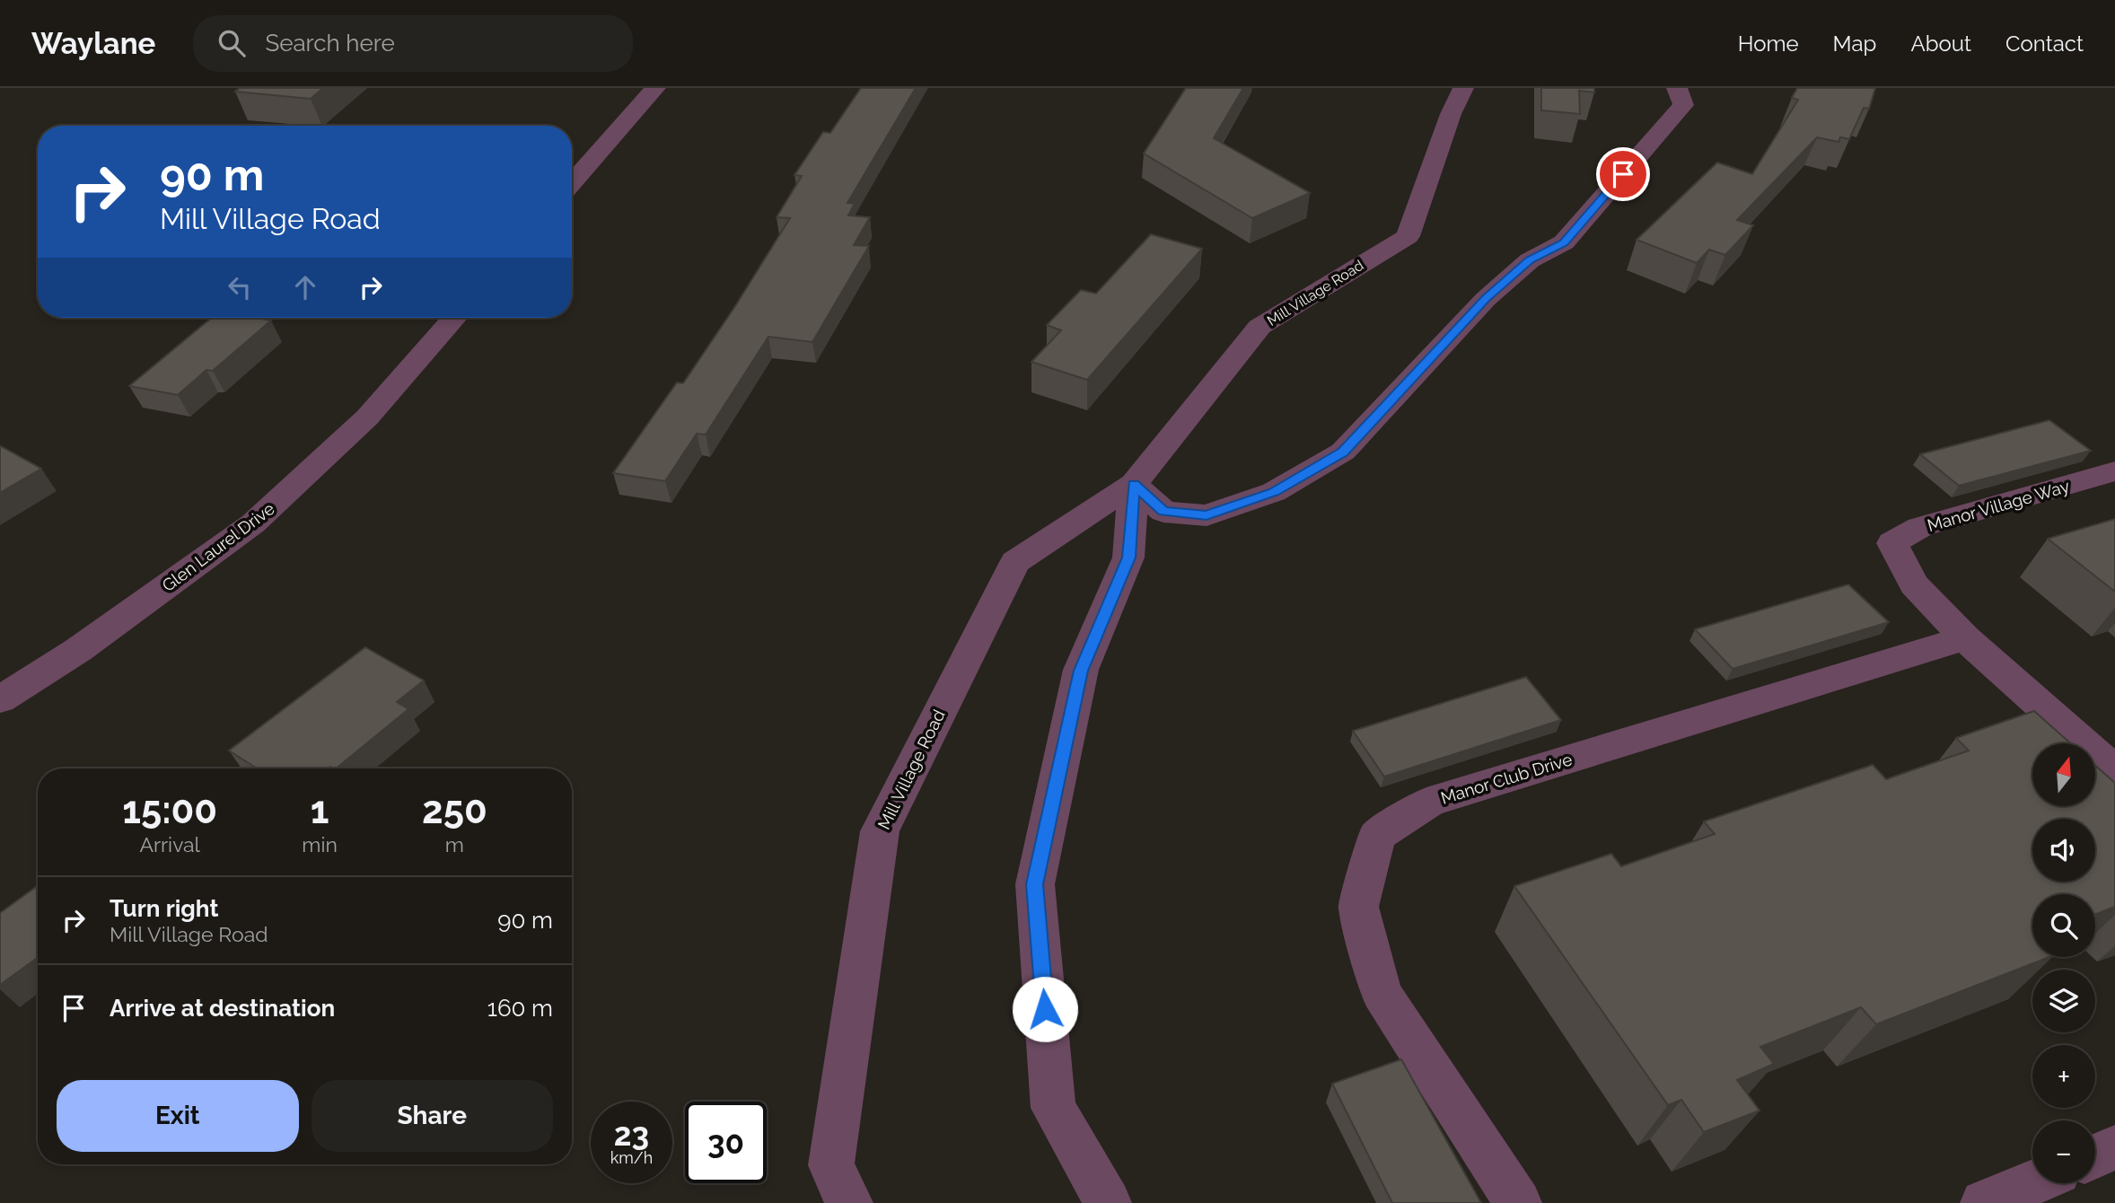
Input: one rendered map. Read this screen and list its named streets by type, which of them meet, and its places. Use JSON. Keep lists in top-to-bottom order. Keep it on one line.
{"streets":{"street":["Mill Village Road","Manor Village Way","Glen Laurel Drive","Manor Club Drive"]},"crossings":[["Manor Village Way","Manor Club Drive"]],"north":"top","page":{"header":"Waylane","search":"Search here","nav":["Home","Map","About","Contact"],"turn":["90 m","Mill Village Road"],"map_buttons":["+","−"],"eta":["15:00","Arrival","1","min","250","m"],"list":[{"name":"Turn right","note":"Mill Village Road","value":"90 m"},{"name":"Arrive at destination","value":"160 m"}],"buttons":["Exit","Share"],"speed":"23 km/h","limit":"30"}}
